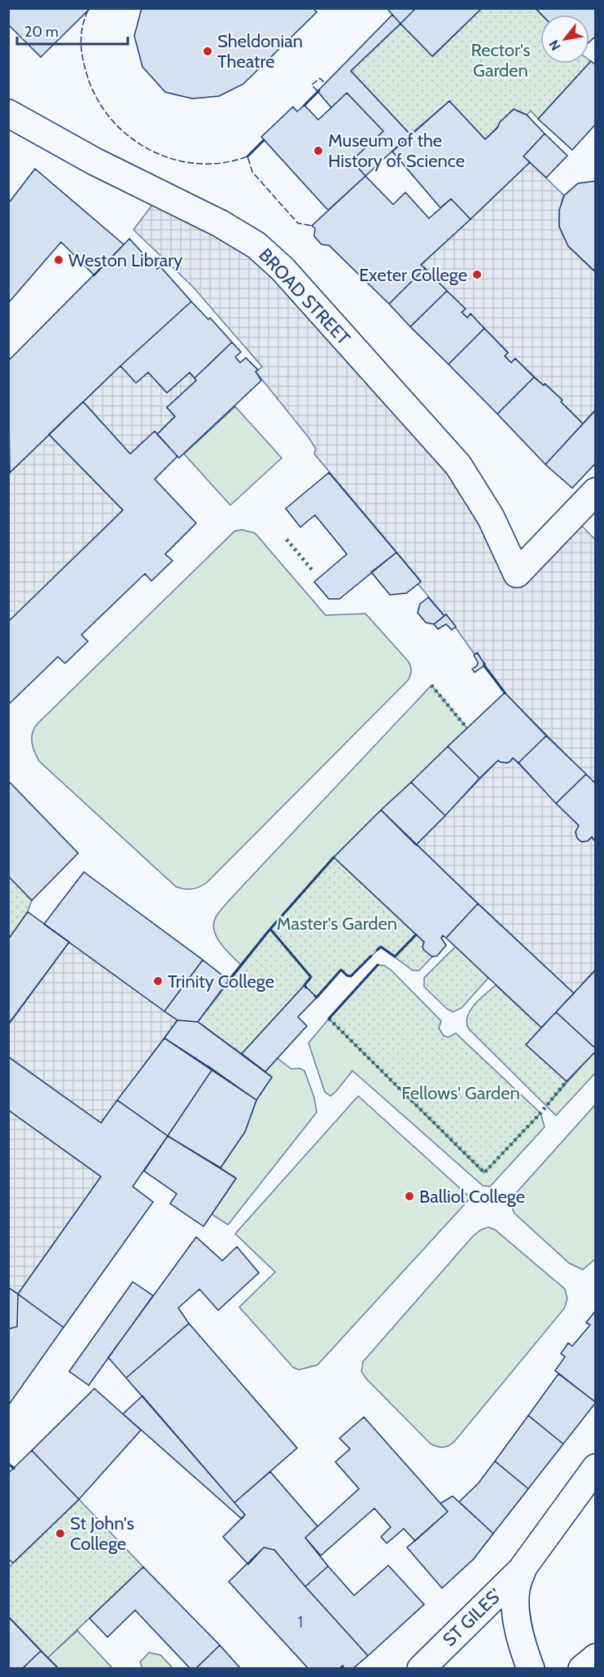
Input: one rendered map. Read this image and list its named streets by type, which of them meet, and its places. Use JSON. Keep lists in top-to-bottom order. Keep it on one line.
{"streets":{"street":["BROAD STREET","ST GILES'"]},"parks":["Rector's Garden","Master's Garden","Fellows' Garden"],"places":["Sheldonian Theatre","Museum of the History of Science","Weston Library","Exeter College","Trinity College","Balliol College","St John's College"],"house_numbers":["1"],"scale_bar":"20 m","north":"bottom left"}
